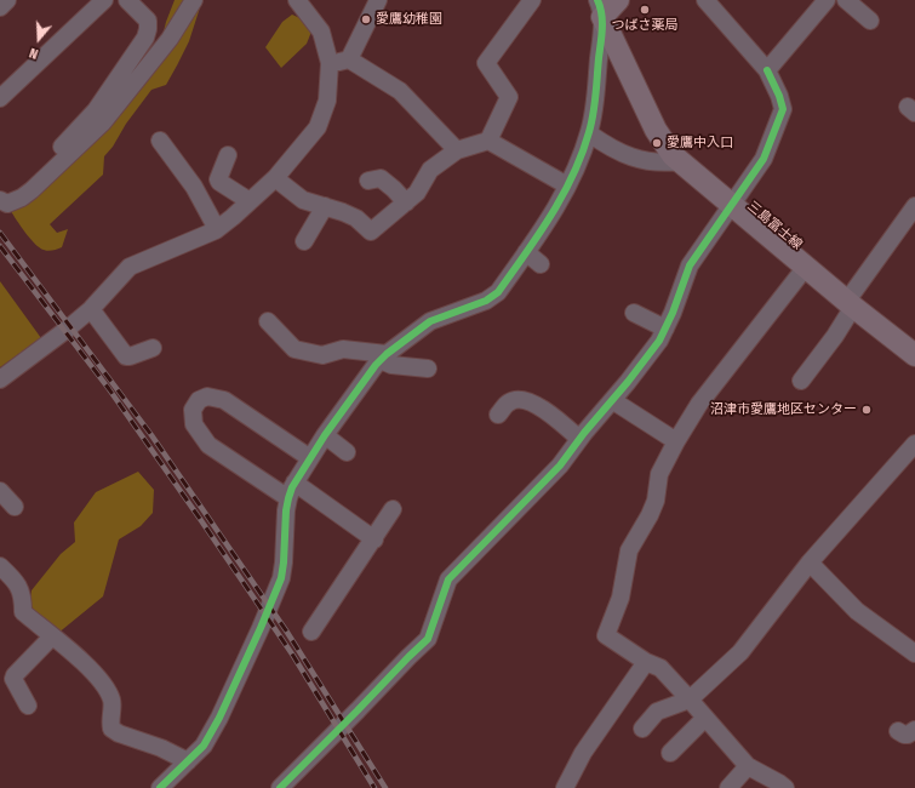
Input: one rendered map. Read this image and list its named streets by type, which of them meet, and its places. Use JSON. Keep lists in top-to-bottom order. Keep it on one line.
{"streets":{"main road":["三島富士線"]},"places":["つばさ薬局","愛鷹幼稚園","愛鷹中入口","沼津市愛鷹地区センター"],"north":"bottom"}
